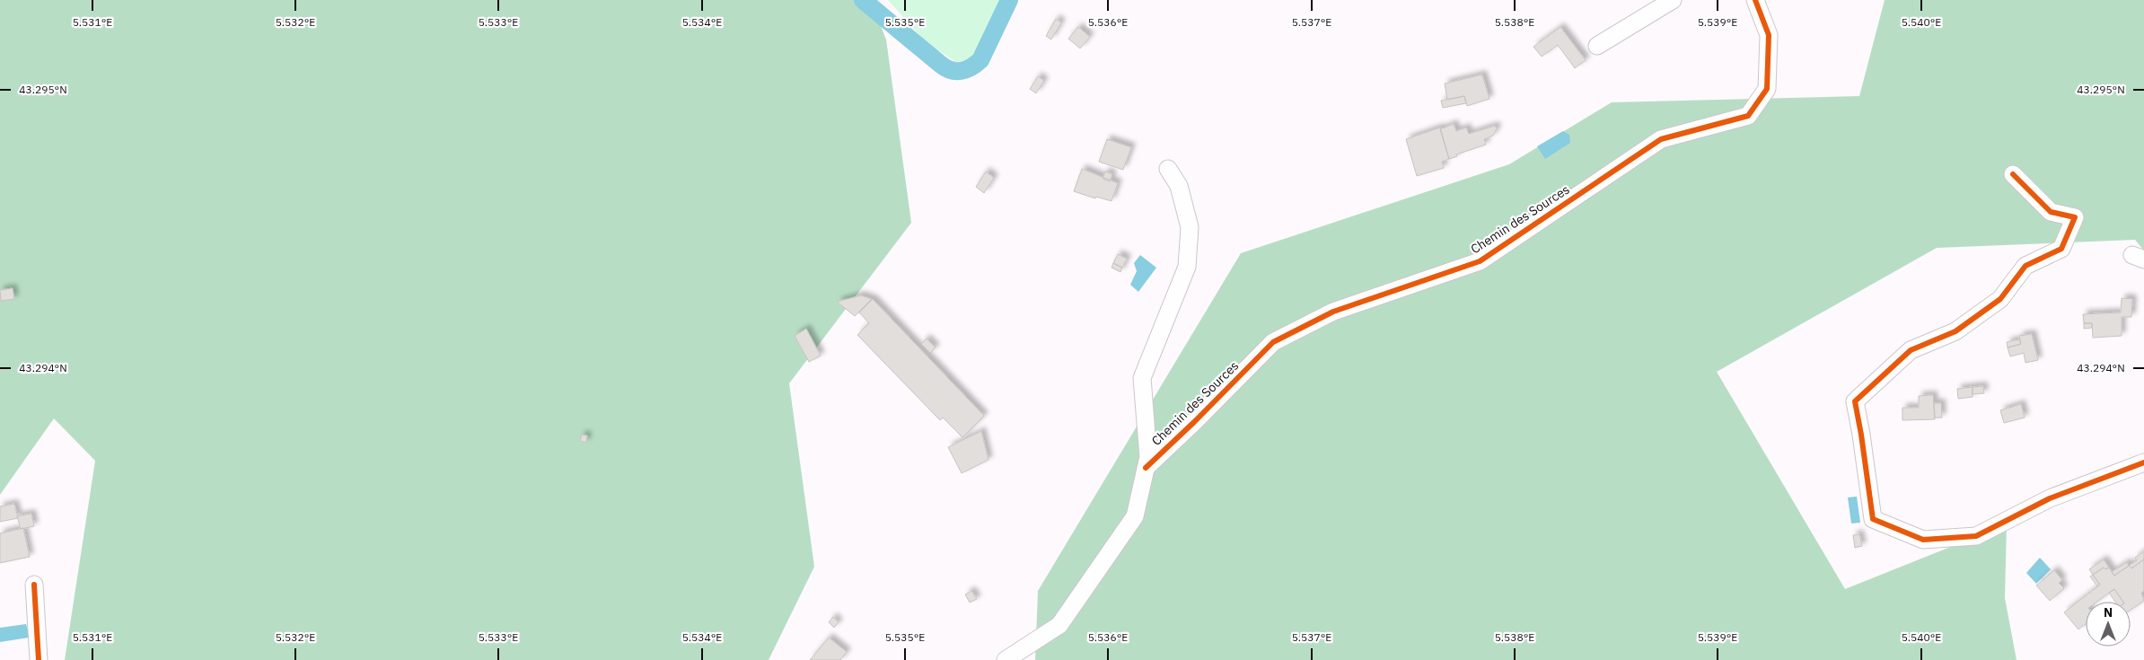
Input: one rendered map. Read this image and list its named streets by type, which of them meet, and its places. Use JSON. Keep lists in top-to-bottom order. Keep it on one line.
{"streets":{"street":["Chemin des Sources"]},"north":"top","coordinates":["5.531°E","5.532°E","5.533°E","5.534°E","5.535°E","5.536°E","5.537°E","5.538°E","5.539°E","5.540°E","43.295°N","43.294°N"]}
